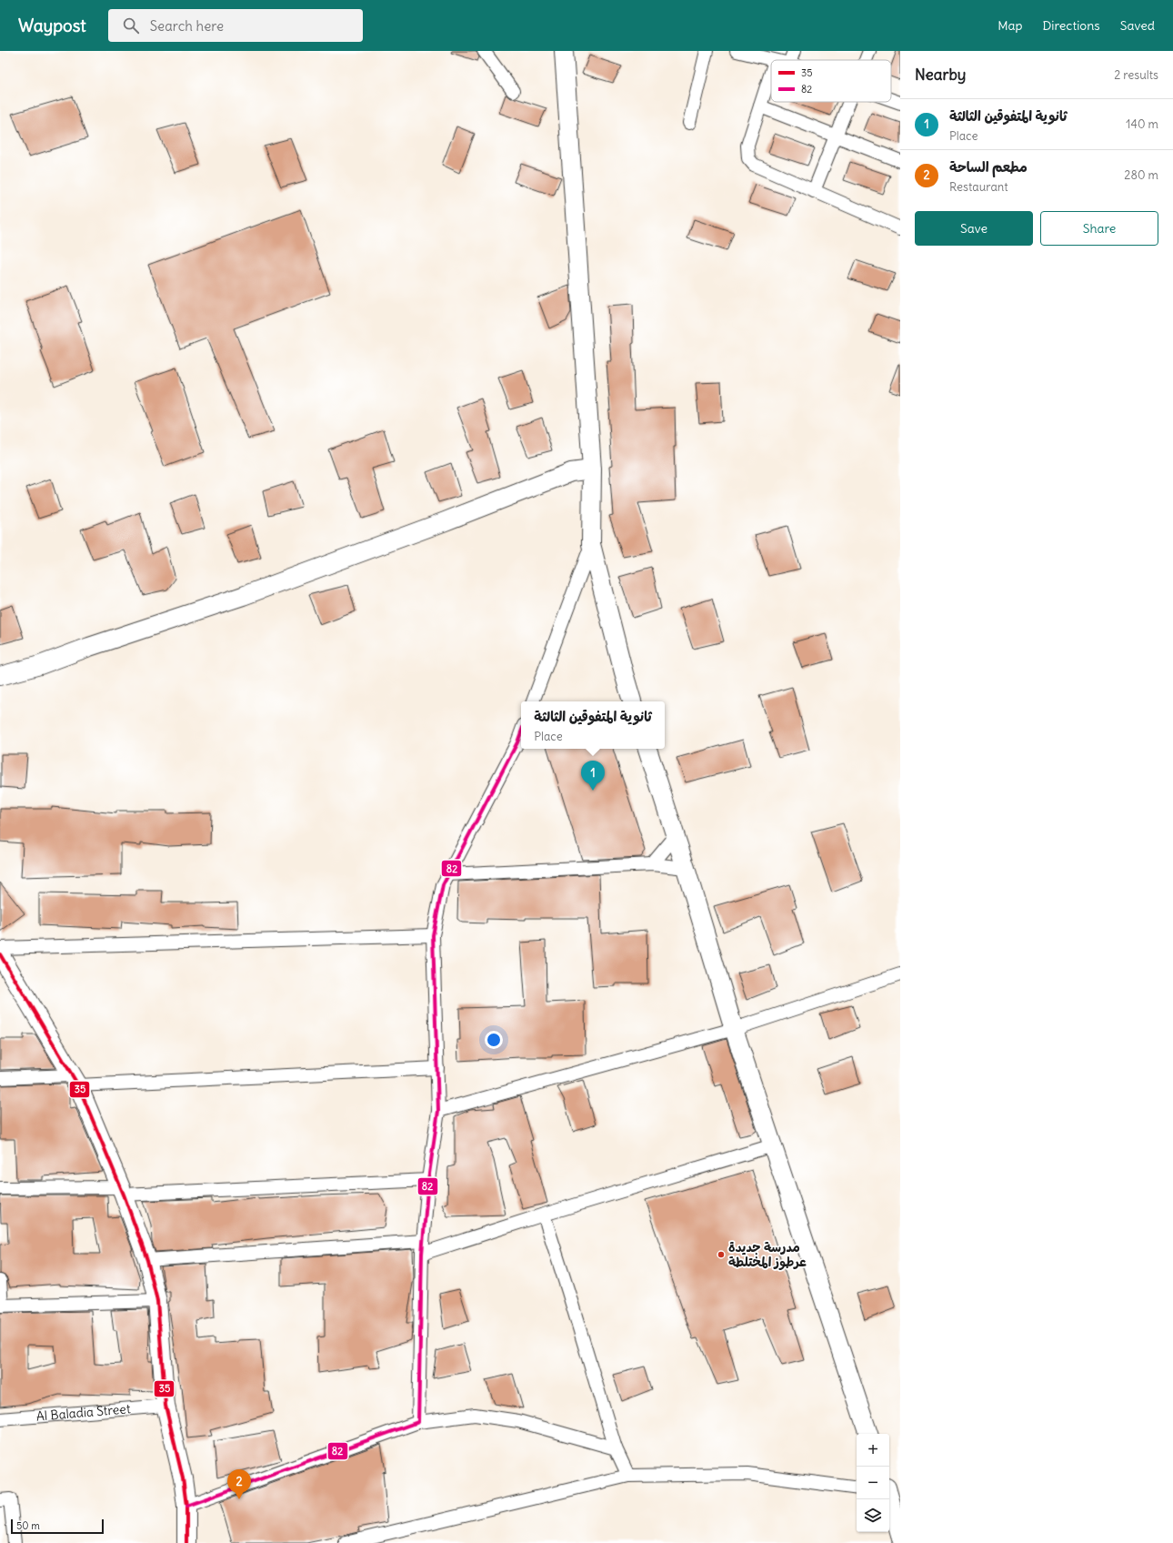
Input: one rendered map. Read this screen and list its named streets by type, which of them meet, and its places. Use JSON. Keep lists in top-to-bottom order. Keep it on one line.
{"streets":{"street":["Al Baladia Street"]},"places":["مدرسة جديدة عرطوز المختلطة"],"lines":["transit line 82","transit line 35"],"legend":["35","82"],"scale_bar":"50 m","page":{"header":"Waypost","search":"Search here","nav":["Map","Directions","Saved"],"heading":["Nearby","2 results"],"list":[{"mark":"1","name":"ثانوية المتفوقين الثالثة","note":"Place","value":"140 m"},{"mark":"2","name":"مطعم الساحة","note":"Restaurant","value":"280 m"}],"buttons":["Save","Share"],"popup":["ثانوية المتفوقين الثالثة","Place"],"pins":["1","2"],"map_buttons":["+","−"],"scale":"50 m"}}
